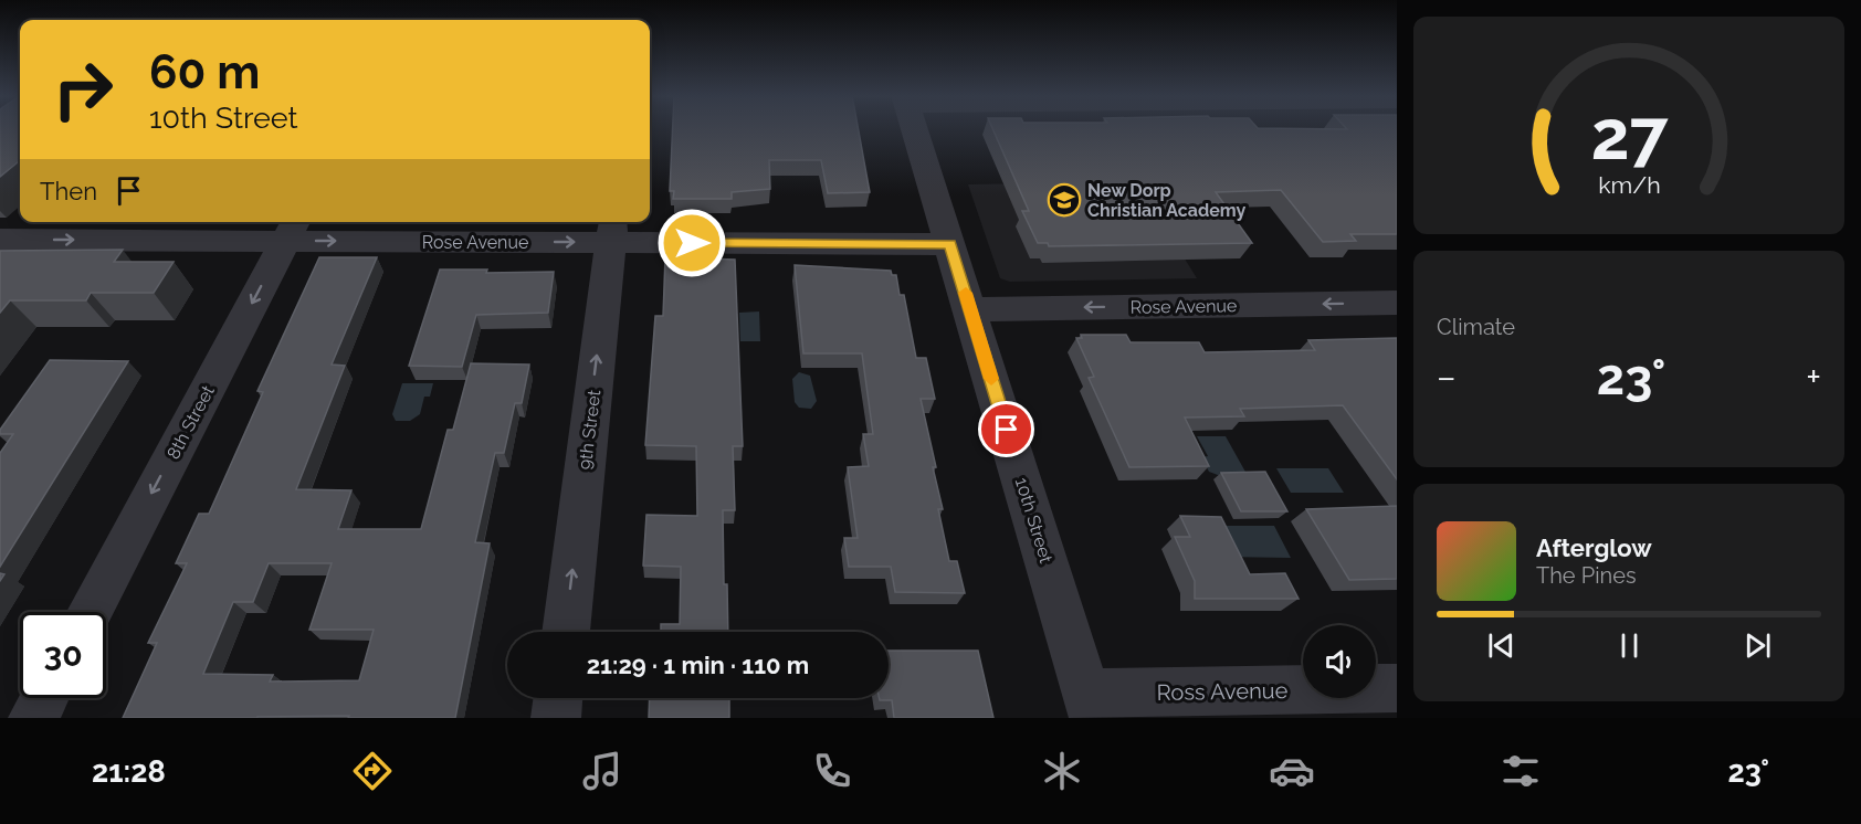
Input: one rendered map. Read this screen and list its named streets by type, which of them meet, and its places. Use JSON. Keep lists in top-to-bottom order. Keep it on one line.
{"streets":{"street":["Rose Avenue","8th Street","9th Street","10th Street","Ross Avenue"]},"crossings":[["Rose Avenue","8th Street"],["Rose Avenue","9th Street"],["Rose Avenue","10th Street"],["10th Street","Ross Avenue"]],"one_way":["8th Street","9th Street"],"places":{"school or university":["New Dorp Christian Academy"]},"page":{"turn":["60 m","10th Street"],"then":"Then","tile":"Climate","heat":["−","23°","+"],"song":["Afterglow","The Pines"],"limit":"30","trip":"21:29 · 1 min · 110 m","tabs":["21:28","23°"],"gauge":["27","km/h"]}}
